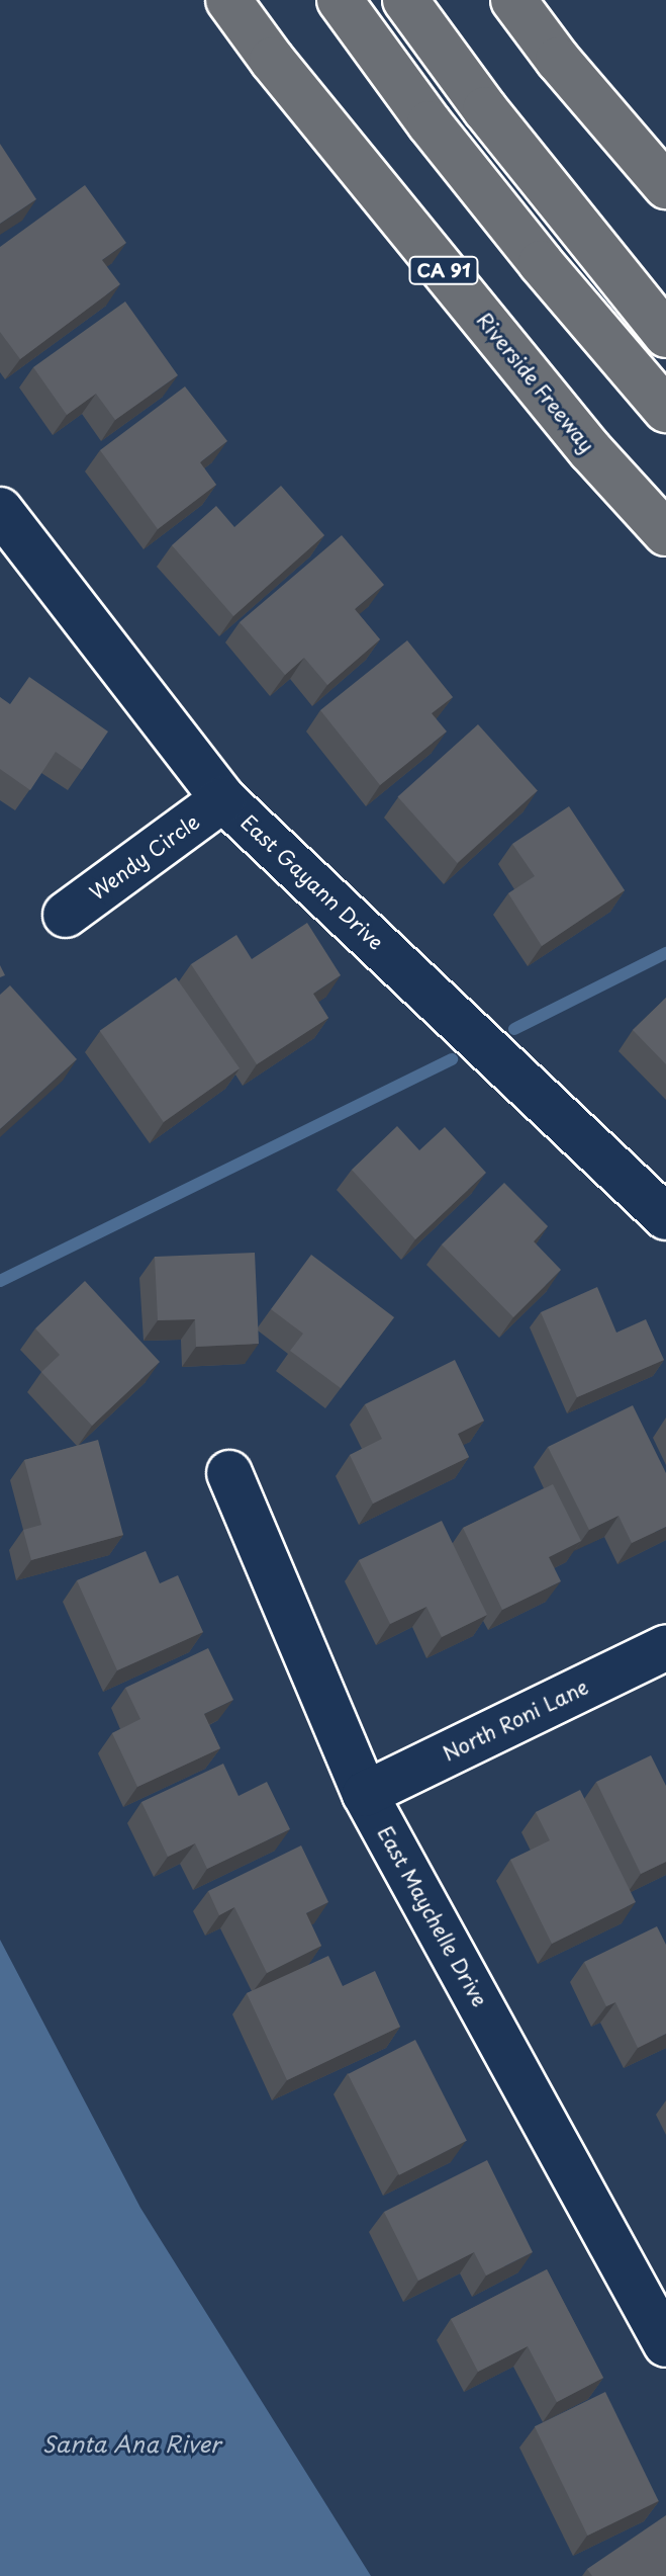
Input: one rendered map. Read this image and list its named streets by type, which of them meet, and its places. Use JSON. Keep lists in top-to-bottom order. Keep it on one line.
{"streets":{"highway":["CA 91","Riverside Freeway"],"street":["Wendy Circle","East Gayann Drive","North Roni Lane","East Maychelle Drive"]},"crossings":[["Wendy Circle","East Gayann Drive"],["North Roni Lane","East Maychelle Drive"]],"water":["Santa Ana River"]}
